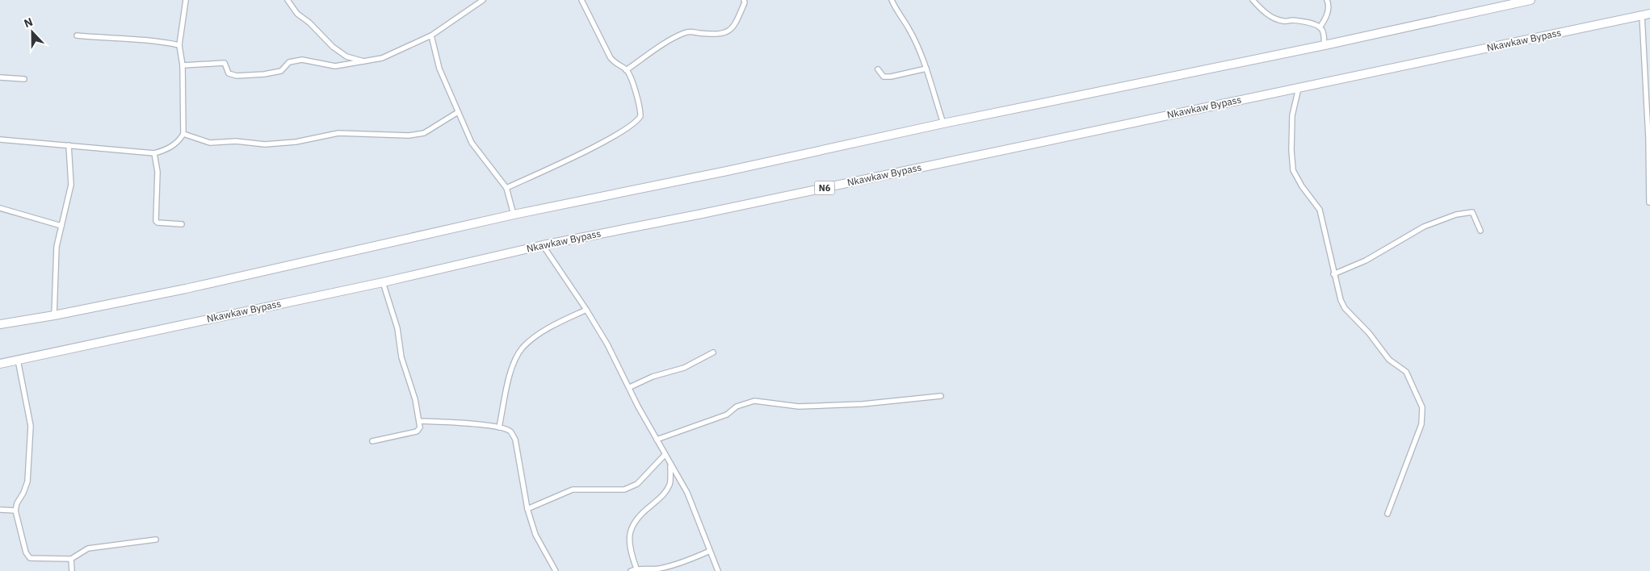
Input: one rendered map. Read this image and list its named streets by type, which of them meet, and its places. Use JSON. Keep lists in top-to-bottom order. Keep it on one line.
{"streets":{"highway":["Nkawkaw Bypass","N6"]},"north":"top"}
